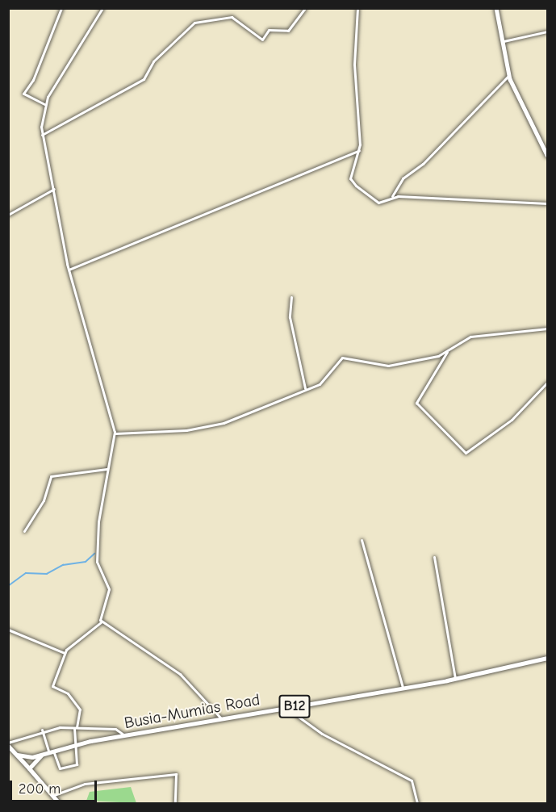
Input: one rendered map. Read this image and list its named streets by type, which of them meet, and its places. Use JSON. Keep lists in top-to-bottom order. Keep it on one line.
{"streets":{"main road":["B12","Busia-Mumias Road"]},"scale_bar":"200 m"}
